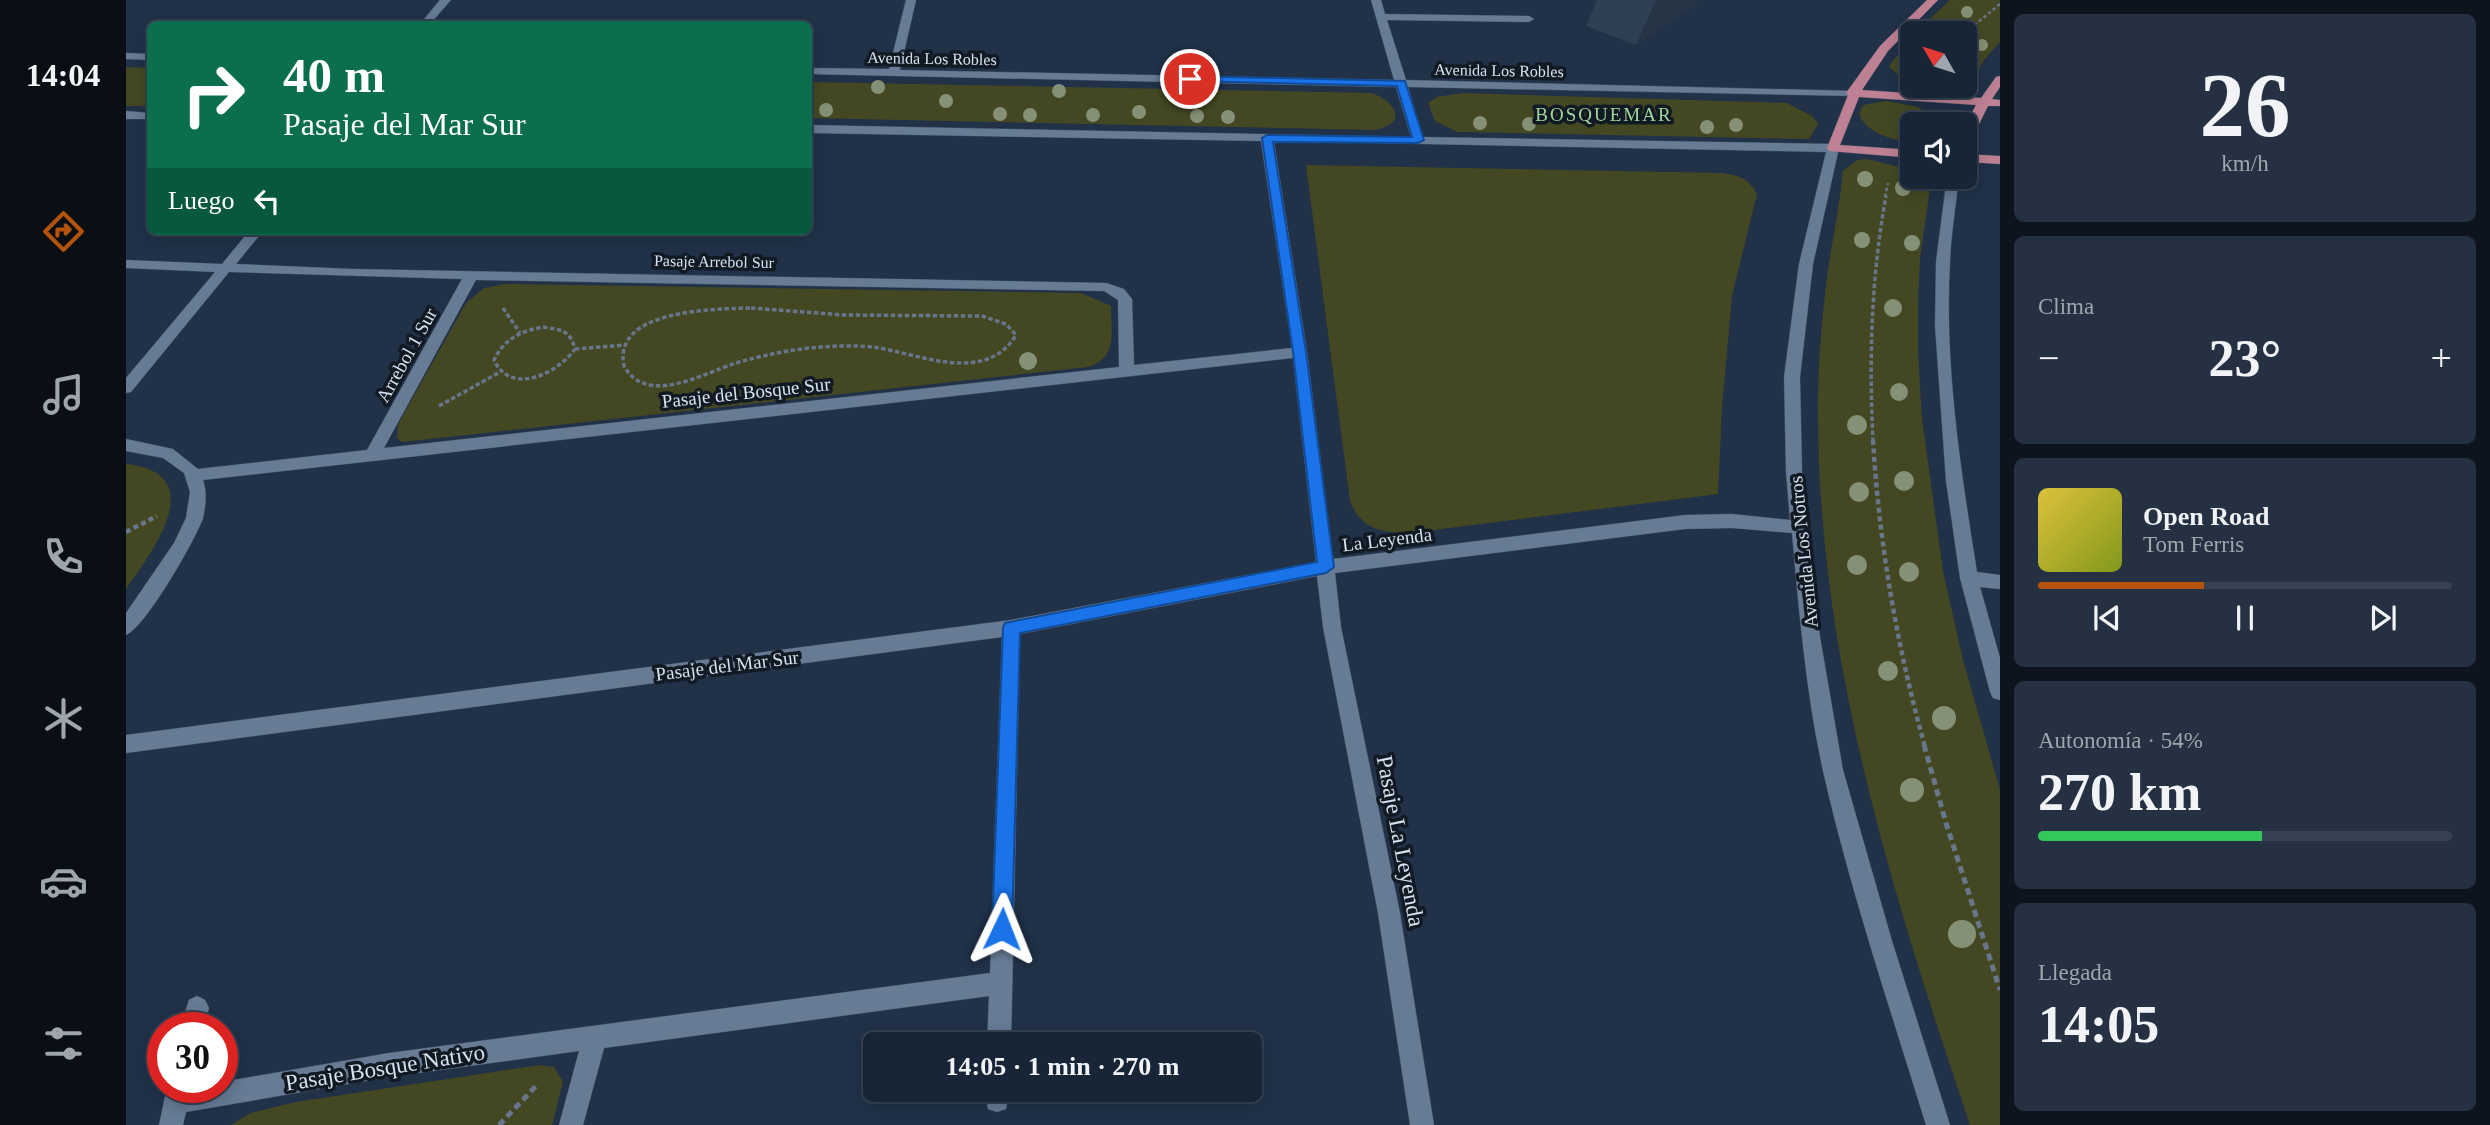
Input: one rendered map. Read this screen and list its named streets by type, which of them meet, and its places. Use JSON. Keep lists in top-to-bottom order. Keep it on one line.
{"streets":{"main road":["Avenida Los Notros"],"street":["Avenida Los Robles","Pasaje Arrebol Sur","Arrebol 1 Sur","Pasaje del Bosque Sur","La Leyenda","Pasaje del Mar Sur","Pasaje La Leyenda","Pasaje Bosque Nativo"]},"crossings":[["Avenida Los Robles","Avenida Los Notros"],["Pasaje Arrebol Sur","Arrebol 1 Sur"],["Pasaje Arrebol Sur","Pasaje del Bosque Sur"],["Arrebol 1 Sur","Pasaje del Bosque Sur"],["Pasaje del Bosque Sur","La Leyenda"],["La Leyenda","Avenida Los Notros"],["La Leyenda","Pasaje del Mar Sur"],["La Leyenda","Pasaje La Leyenda"],["Pasaje del Mar Sur","Pasaje La Leyenda"]],"districts":["BOSQUEMAR"],"north":"top left","page":{"tabs":"14:04","tile":[["26","km/h"],"Clima",["Autonomía · 54%","270 km"],["Llegada","14:05"]],"turn":["40 m","Pasaje del Mar Sur"],"then":"Luego","heat":["−","23°","+"],"song":["Open Road","Tom Ferris"],"limit":"30","trip":"14:05 · 1 min · 270 m"}}
